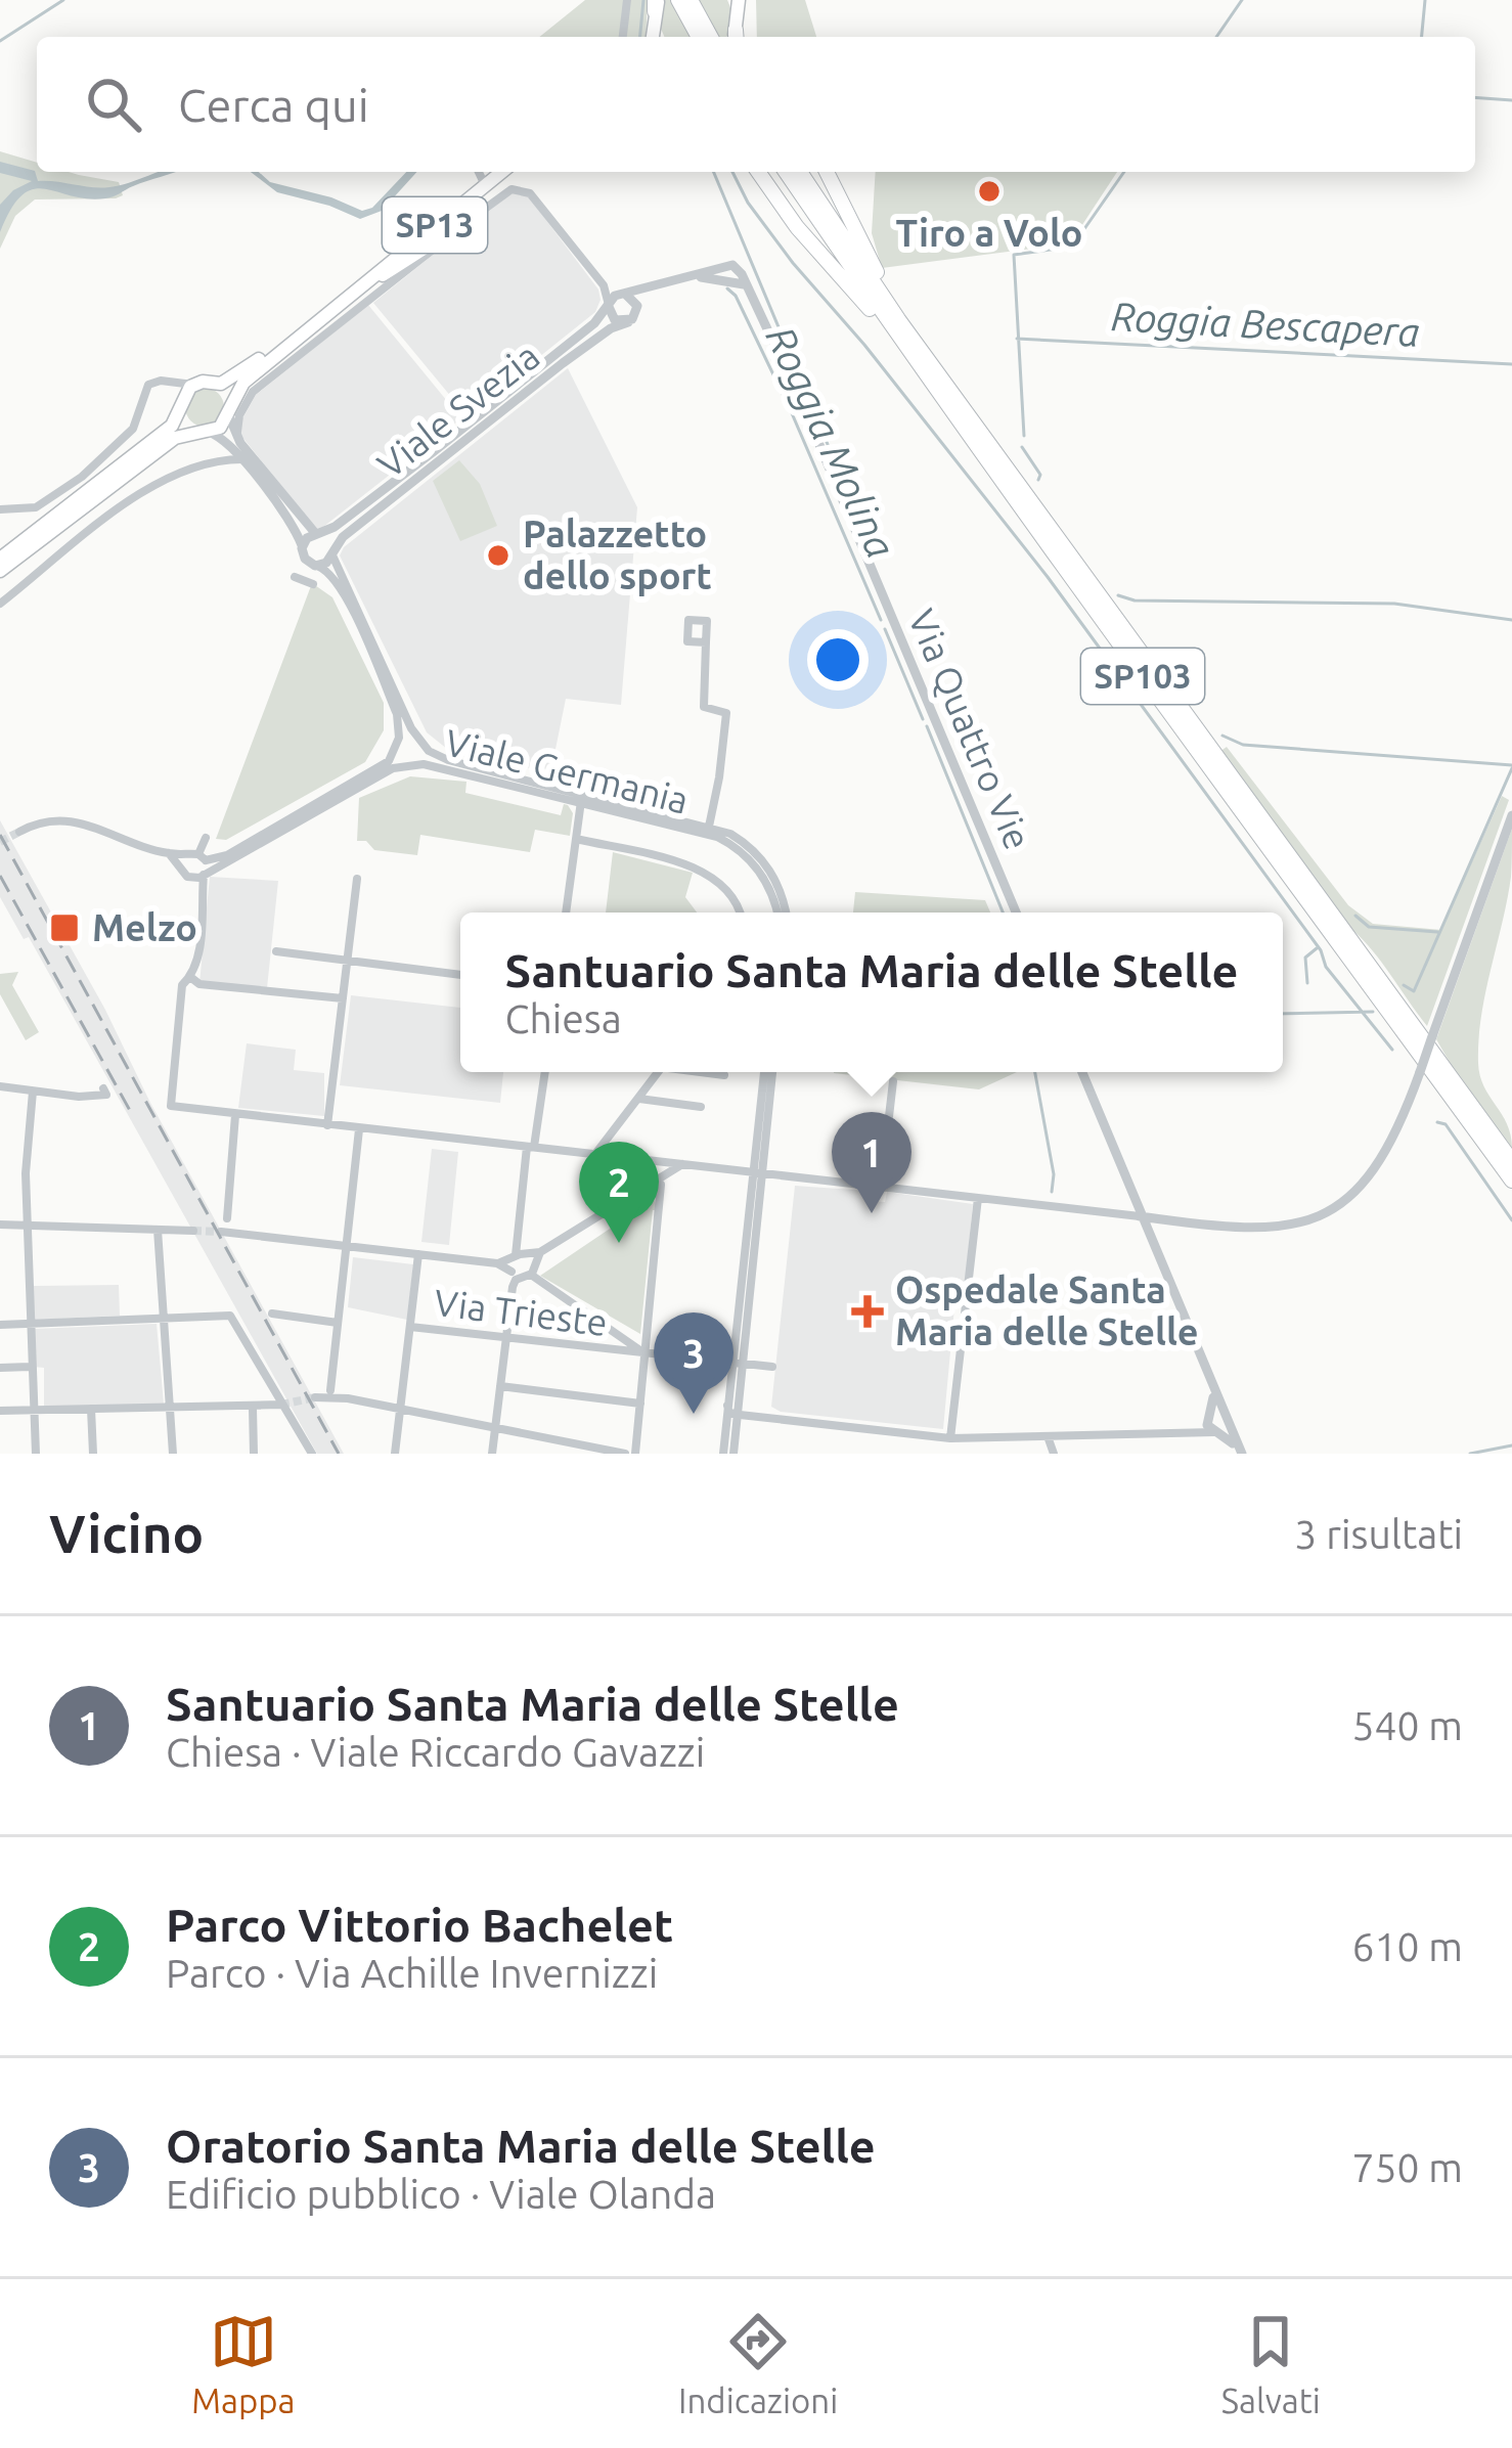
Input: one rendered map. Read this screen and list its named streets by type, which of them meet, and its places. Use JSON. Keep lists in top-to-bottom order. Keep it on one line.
{"streets":{"highway":["SP103"],"main road":["SP13"],"street":["Viale Svezia","Via Quattro Vie","Viale Germania","Via Trieste"]},"crossings":[["Viale Svezia","Via Quattro Vie"],["Viale Svezia","Viale Germania"]],"water":["Roggia Bescapera","Roggia Molina"],"places":{"other":["Tiro a Volo","Palazzetto dello sport"],"transit":["Melzo"],"health":["Ospedale Santa Maria delle Stelle"]},"page":{"search":"Cerca qui","popup":["Santuario Santa Maria delle Stelle","Chiesa"],"pins":["1","2","3"],"heading":["Vicino","3 risultati"],"list":[{"mark":"1","name":"Santuario Santa Maria delle Stelle","note":"Chiesa · Viale Riccardo Gavazzi","value":"540 m"},{"mark":"2","name":"Parco Vittorio Bachelet","note":"Parco · Via Achille Invernizzi","value":"610 m"},{"mark":"3","name":"Oratorio Santa Maria delle Stelle","note":"Edificio pubblico · Viale Olanda","value":"750 m"}],"nav":["Mappa","Indicazioni","Salvati"]}}
